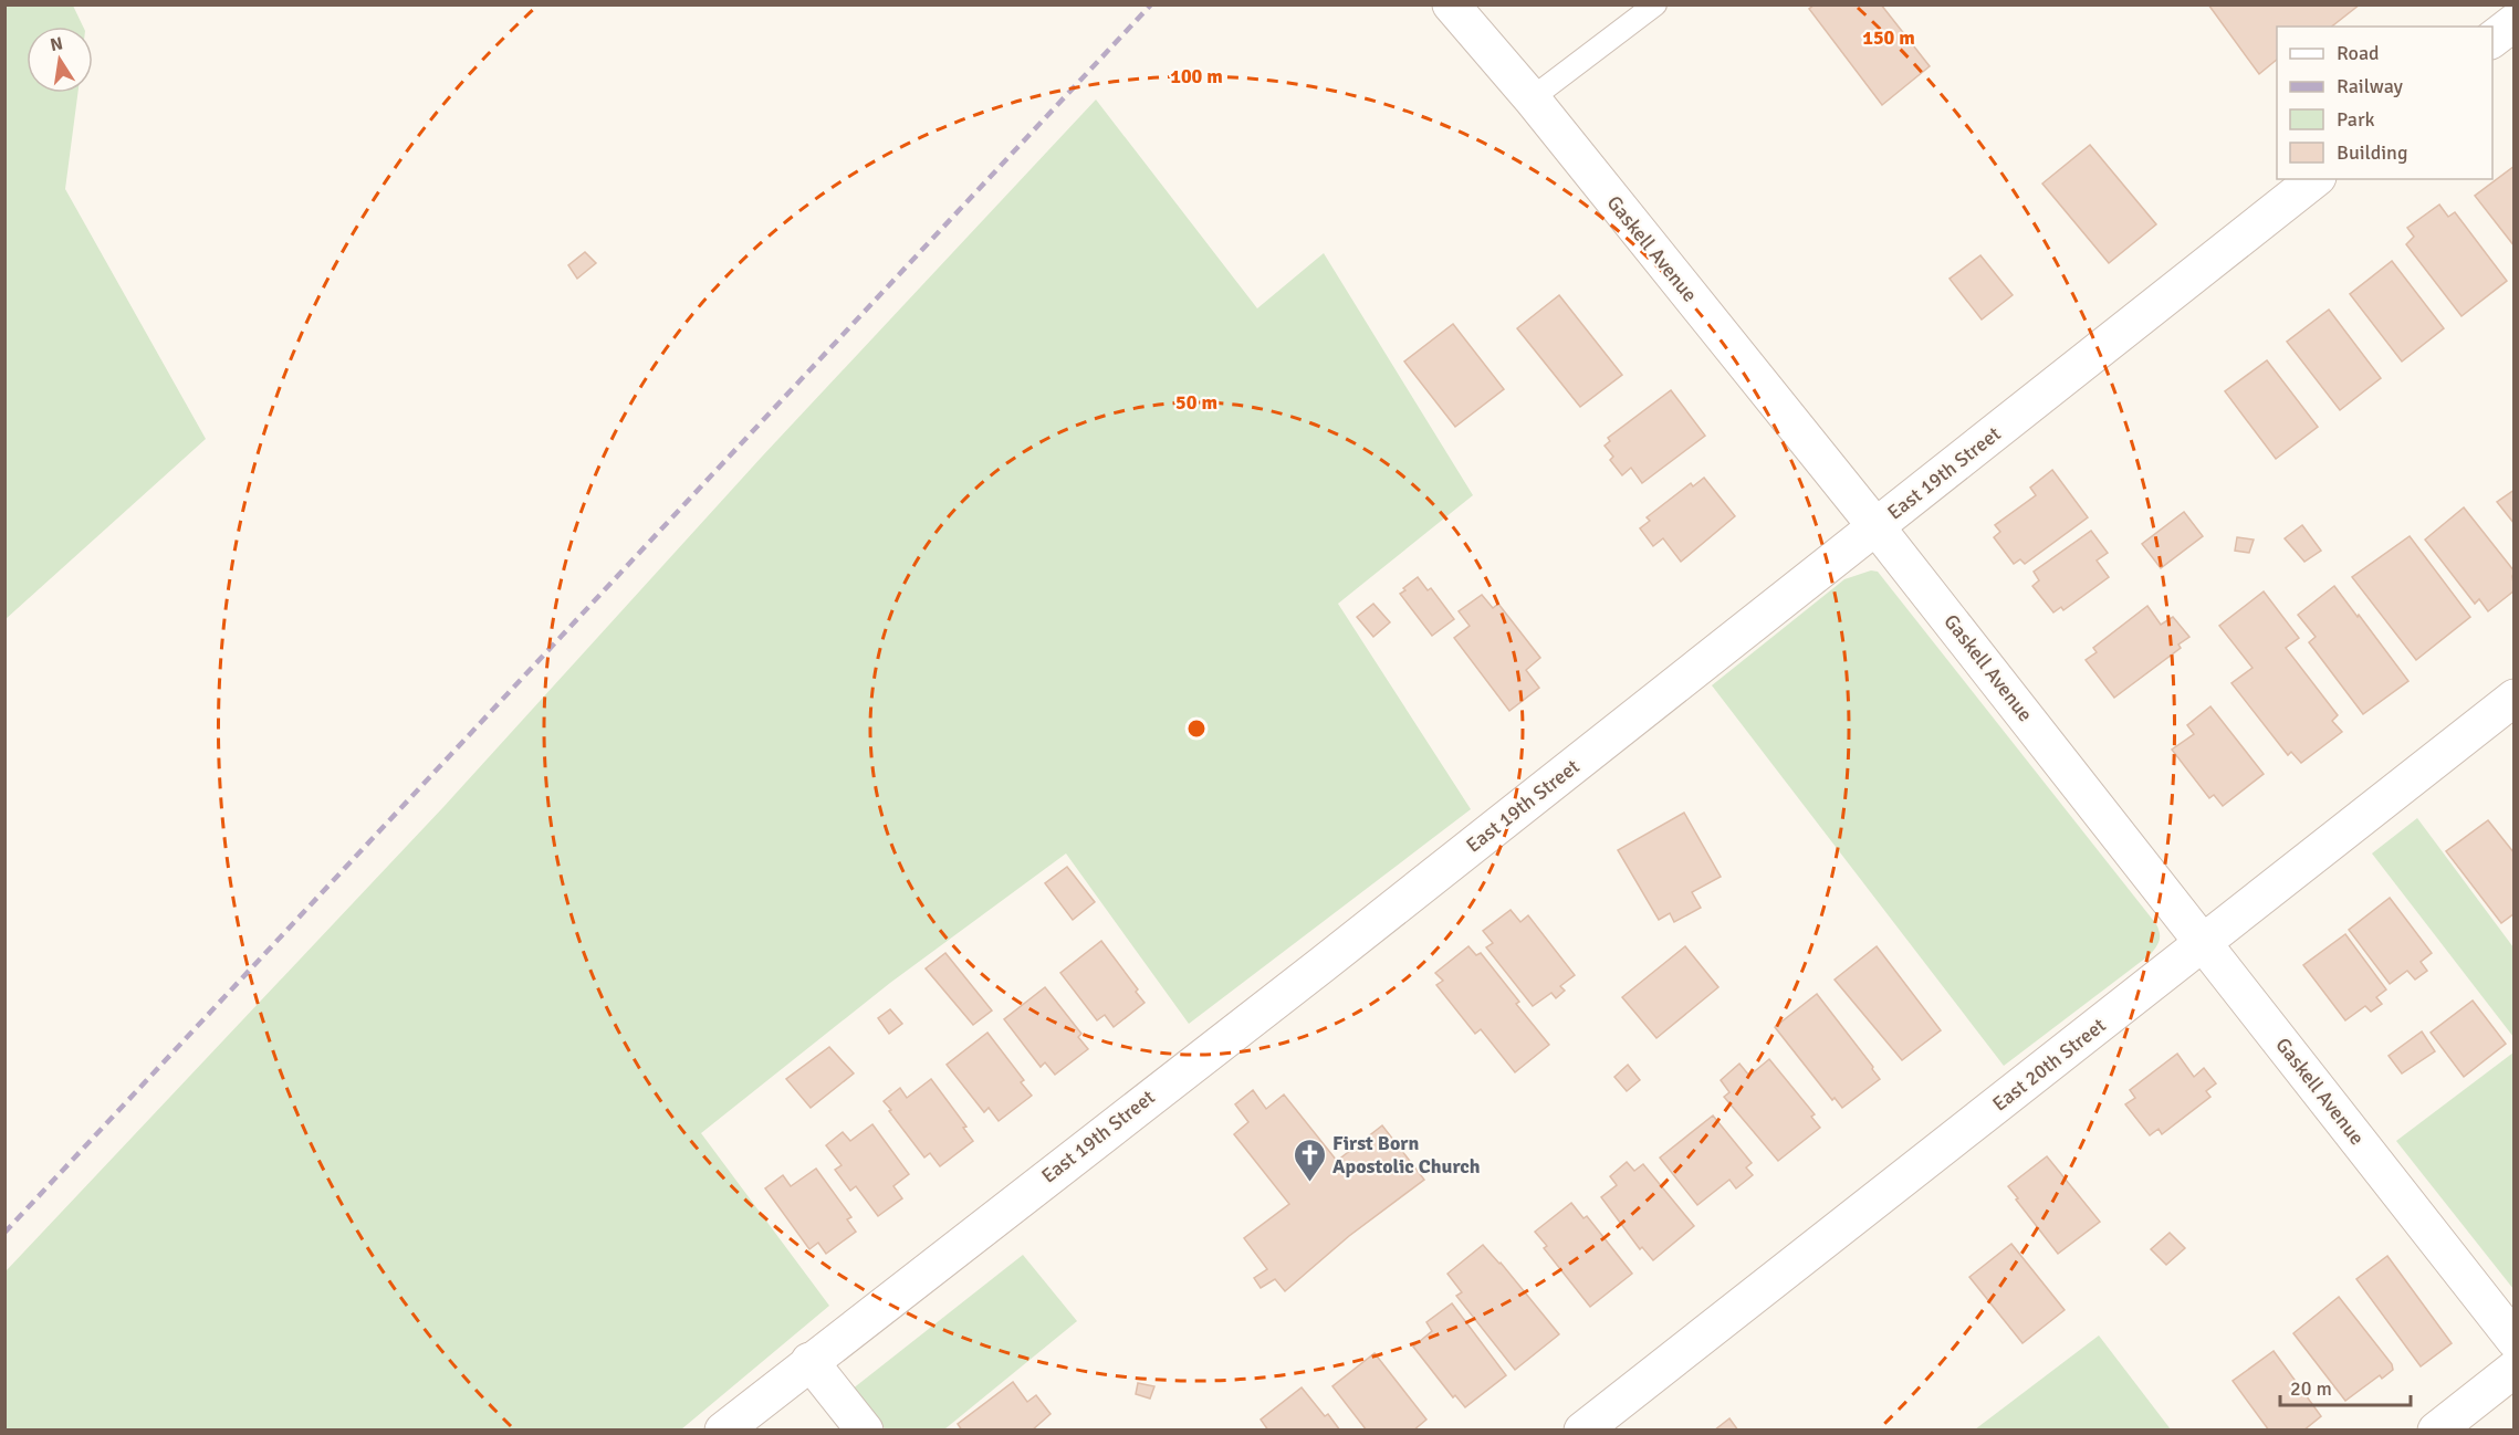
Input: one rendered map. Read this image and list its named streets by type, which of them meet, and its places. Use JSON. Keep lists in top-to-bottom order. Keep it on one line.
{"streets":{"street":["Gaskell Avenue","East 19th Street","East 20th Street"]},"crossings":[["Gaskell Avenue","East 19th Street"],["Gaskell Avenue","East 20th Street"]],"places":{"church":["First Born Apostolic Church"]},"legend":["Road","Railway","Park","Building"],"scale_bar":"20 m","north":"top","rings":["150 m","100 m","50 m"]}
